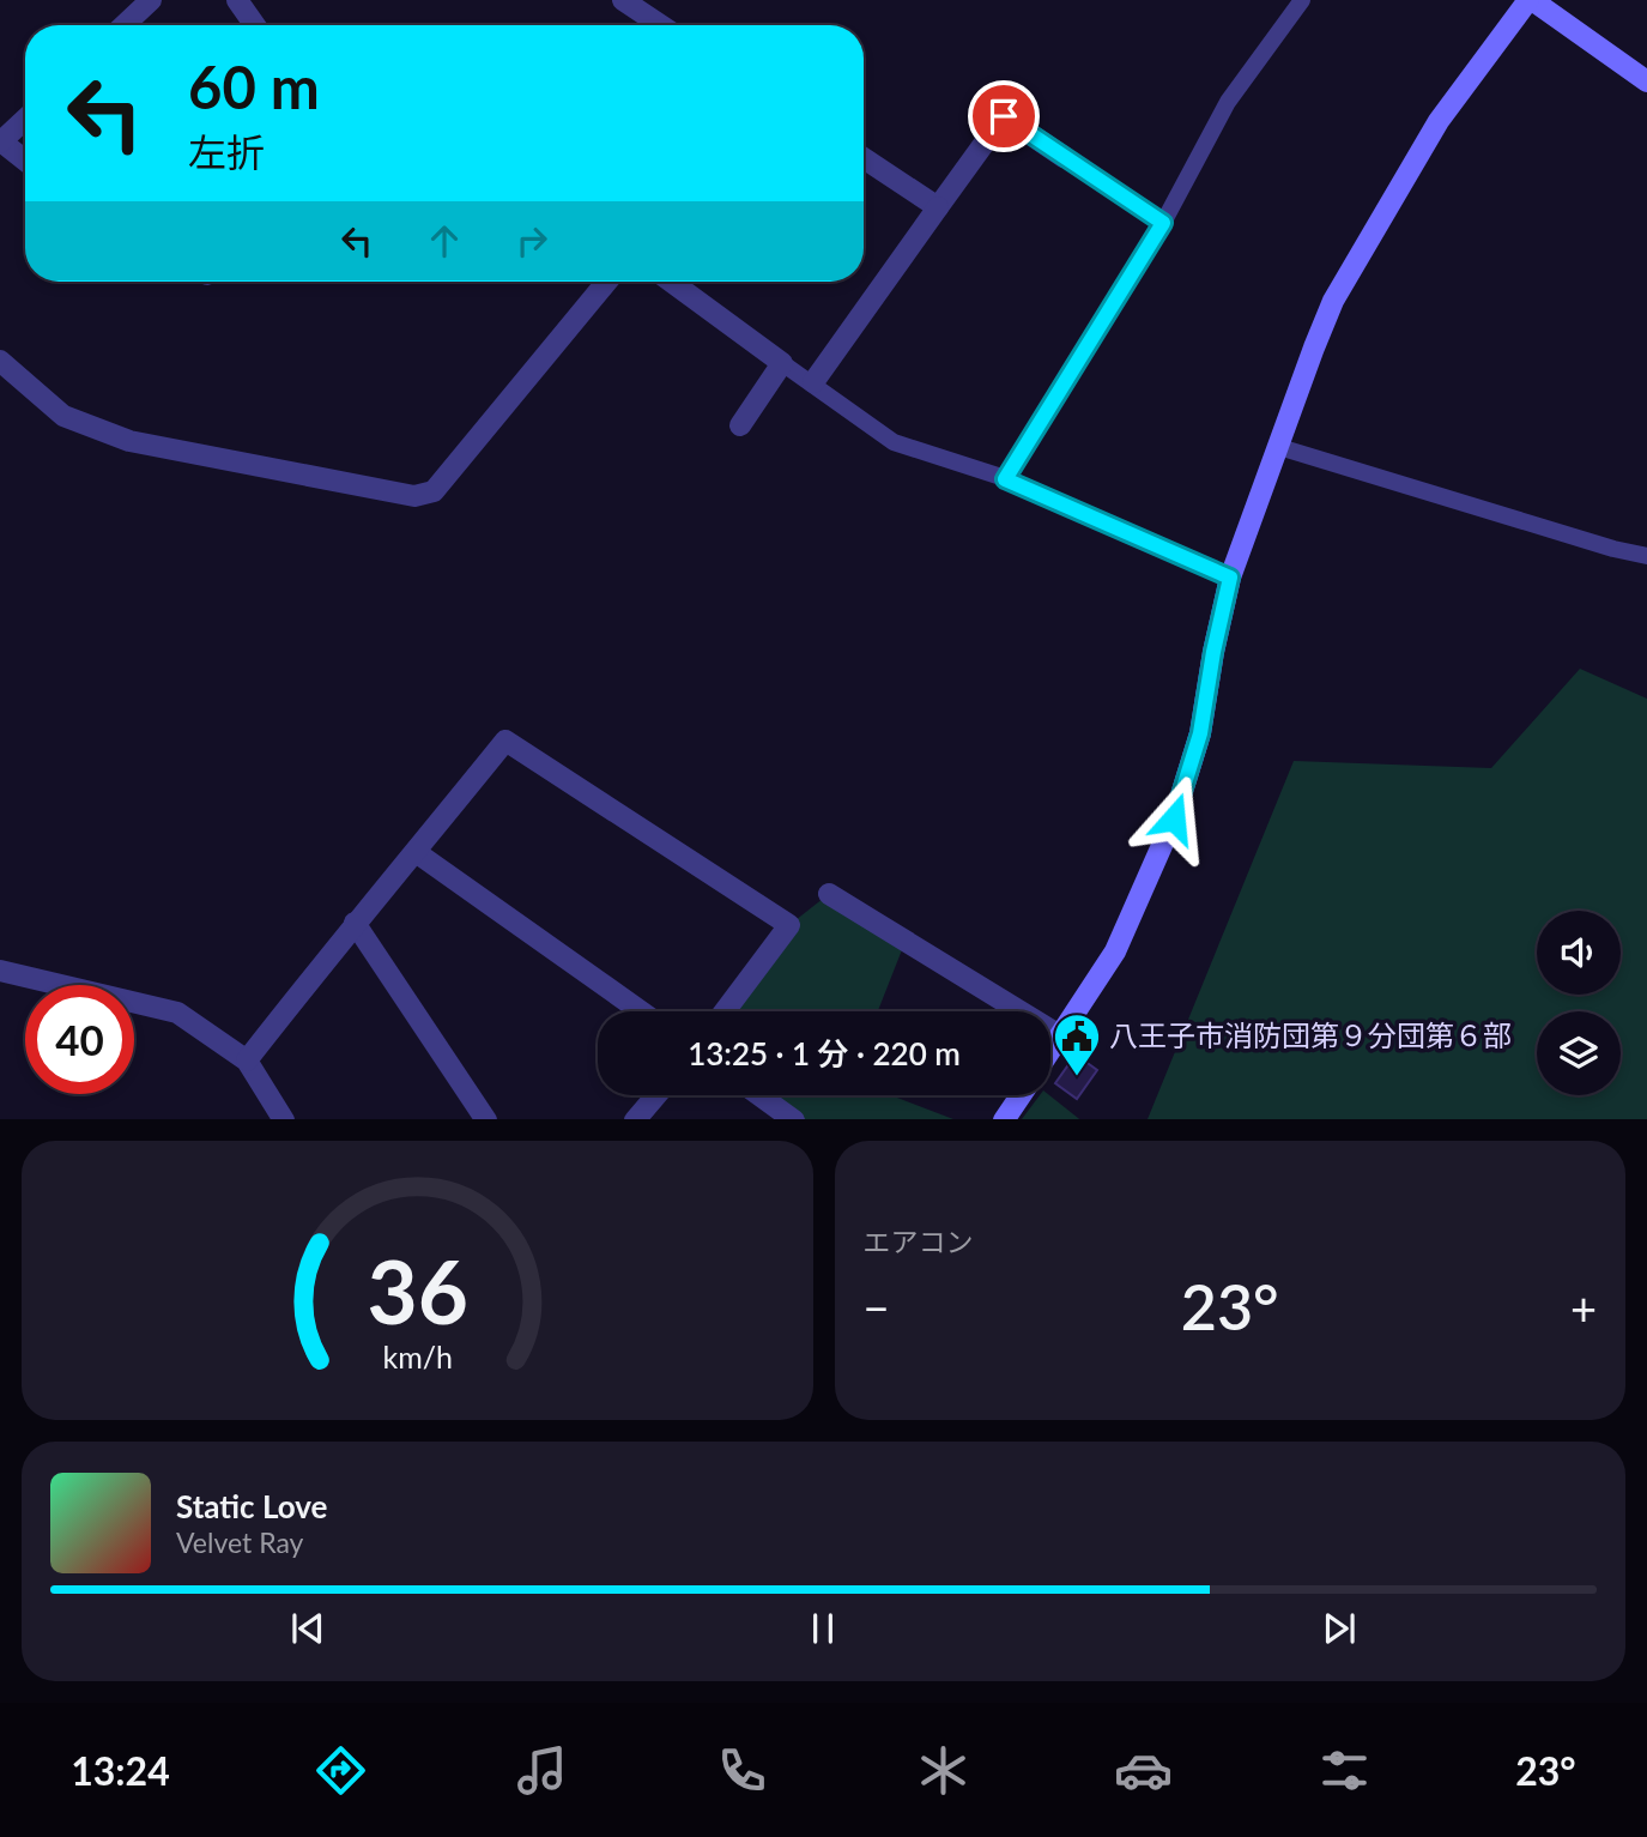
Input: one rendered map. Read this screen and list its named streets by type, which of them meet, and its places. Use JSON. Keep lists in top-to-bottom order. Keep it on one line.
{"places":{"public building":["八王子市消防団第９分団第６部"]},"page":{"turn":["60 m","左折"],"limit":"40","trip":"13:25 · 1 分 · 220 m","tile":"エアコン","heat":["−","23°","+"],"song":["Static Love","Velvet Ray"],"tabs":["13:24","23°"],"gauge":["36","km/h"]}}
